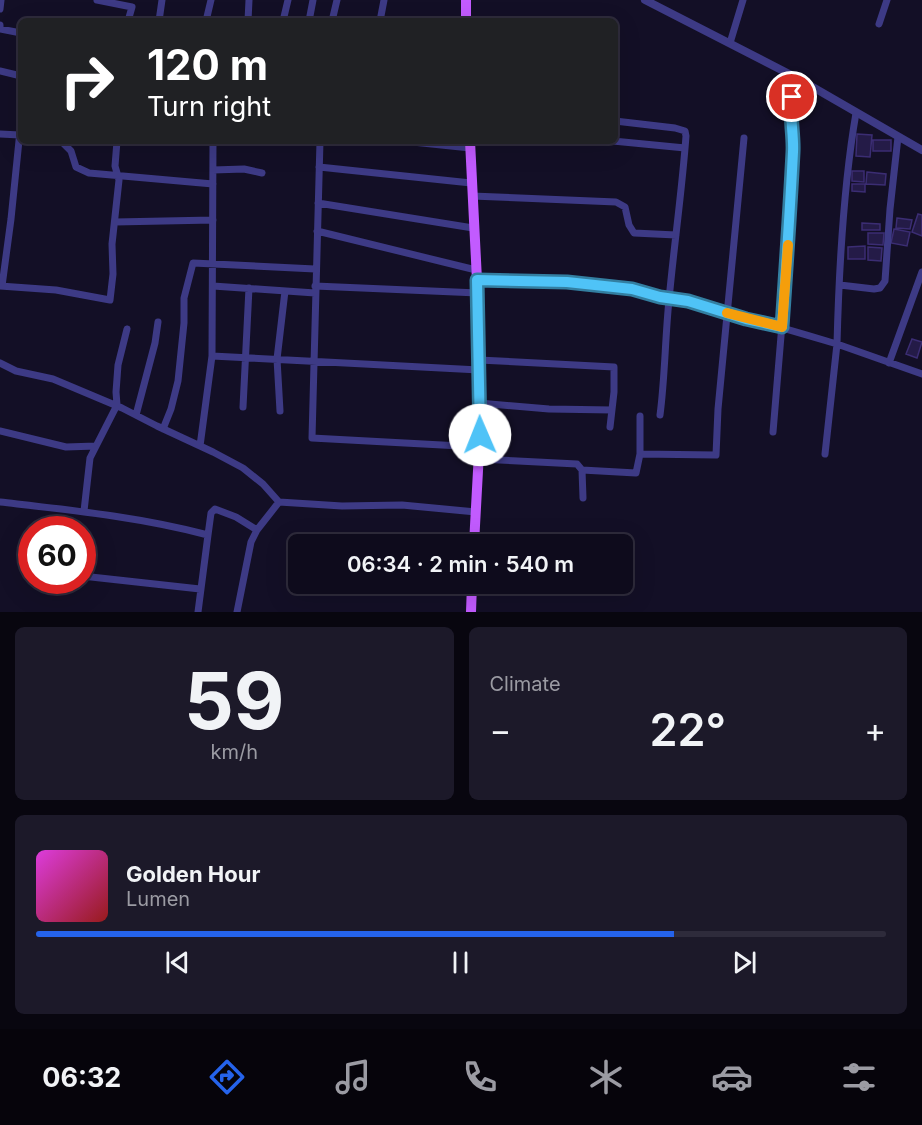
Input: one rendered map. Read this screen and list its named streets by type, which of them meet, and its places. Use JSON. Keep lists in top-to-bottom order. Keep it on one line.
{"page":{"turn":["120 m","Turn right"],"limit":"60","trip":"06:34 · 2 min · 540 m","tile":[["59","km/h"],"Climate"],"heat":["−","22°","+"],"song":["Golden Hour","Lumen"],"tabs":"06:32"}}
